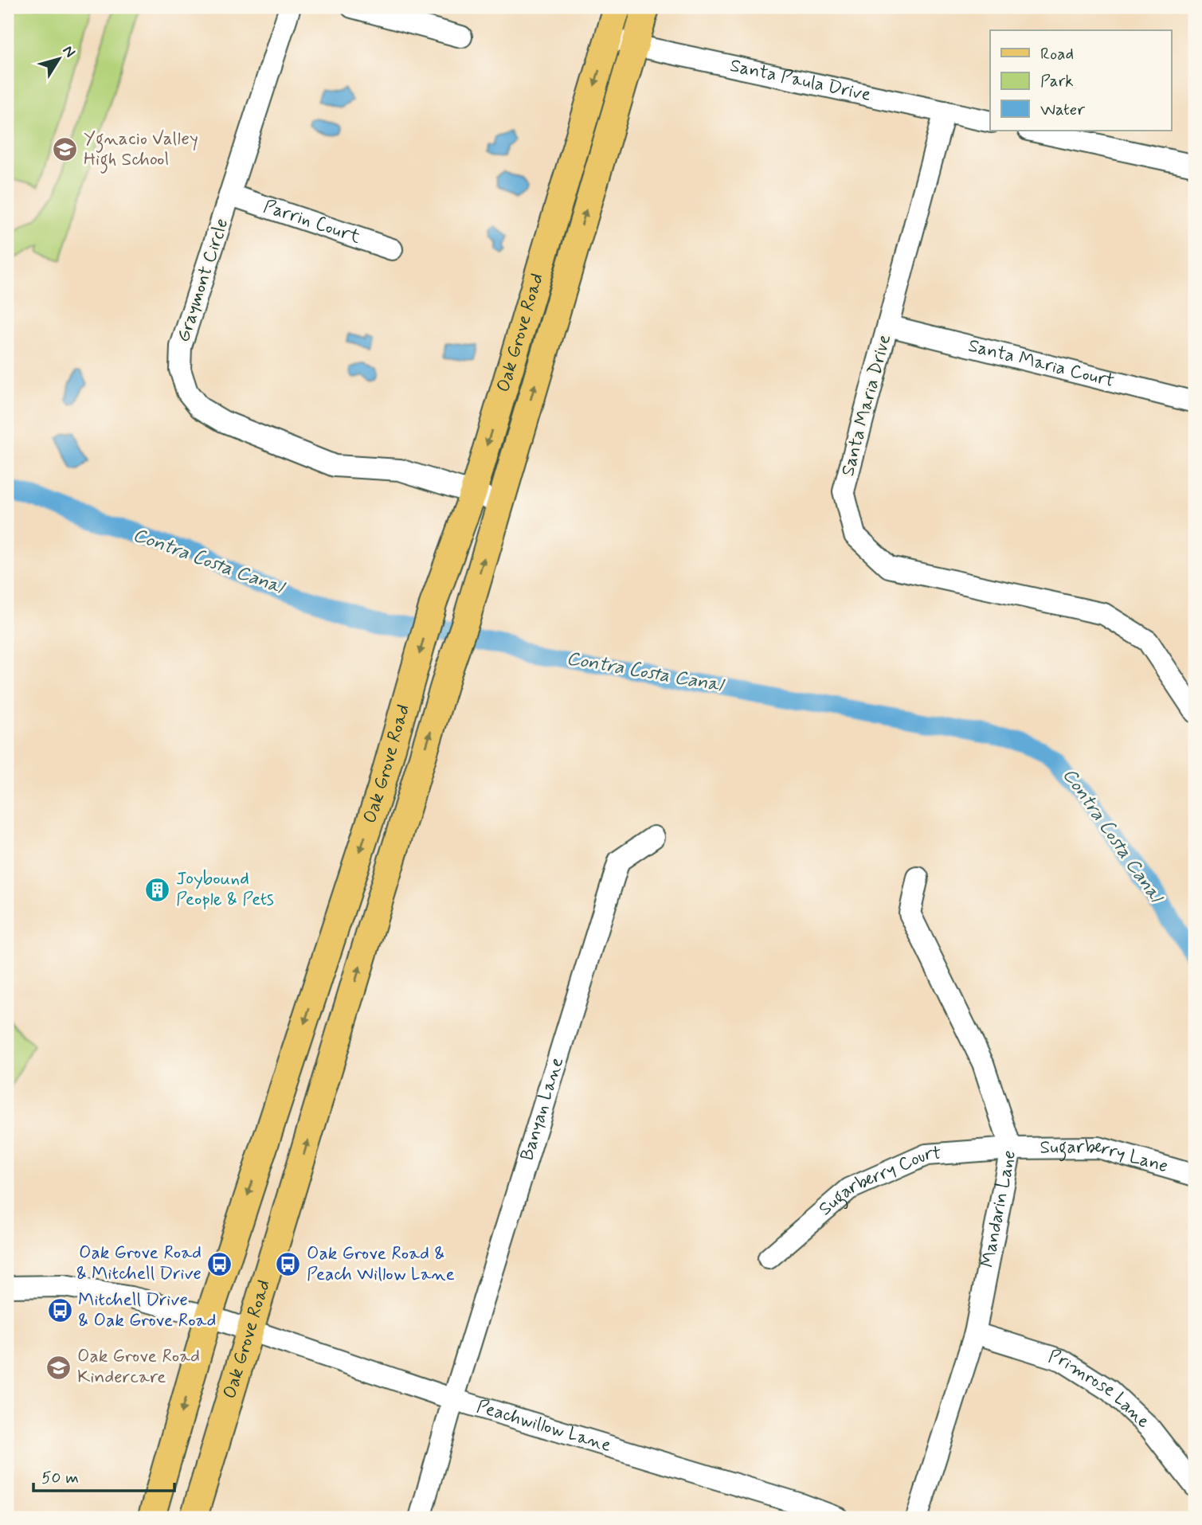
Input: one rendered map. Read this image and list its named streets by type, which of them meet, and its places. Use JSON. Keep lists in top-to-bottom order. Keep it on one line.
{"streets":{"main road":["Oak Grove Road"],"street":["Santa Paula Drive","Parrin Court","Graymont Circle","Santa Maria Court","Santa Maria Drive","Banyan Lane","Sugarberry Lane","Sugarberry Court","Mandarin Lane","Primrose Lane","Peachwillow Lane"]},"crossings":[["Santa Paula Drive","Oak Grove Road"],["Santa Paula Drive","Santa Maria Drive"],["Parrin Court","Graymont Circle"],["Graymont Circle","Oak Grove Road"],["Oak Grove Road","Peachwillow Lane"],["Santa Maria Court","Santa Maria Drive"],["Banyan Lane","Peachwillow Lane"],["Sugarberry Lane","Sugarberry Court"],["Sugarberry Lane","Mandarin Lane"],["Sugarberry Court","Mandarin Lane"],["Mandarin Lane","Primrose Lane"]],"water":["Contra Costa Canal"],"places":{"school or university":["Ygnacio Valley High School","Oak Grove Road Kindercare"],"building":["Joybound People & Pets"],"bus stop":["Oak Grove Road & Mitchell Drive","Oak Grove Road & Peach Willow Lane","Mitchell Drive & Oak Grove Road"]},"legend":["Road","Park","Water"],"scale_bar":"50 m","north":"top right"}
